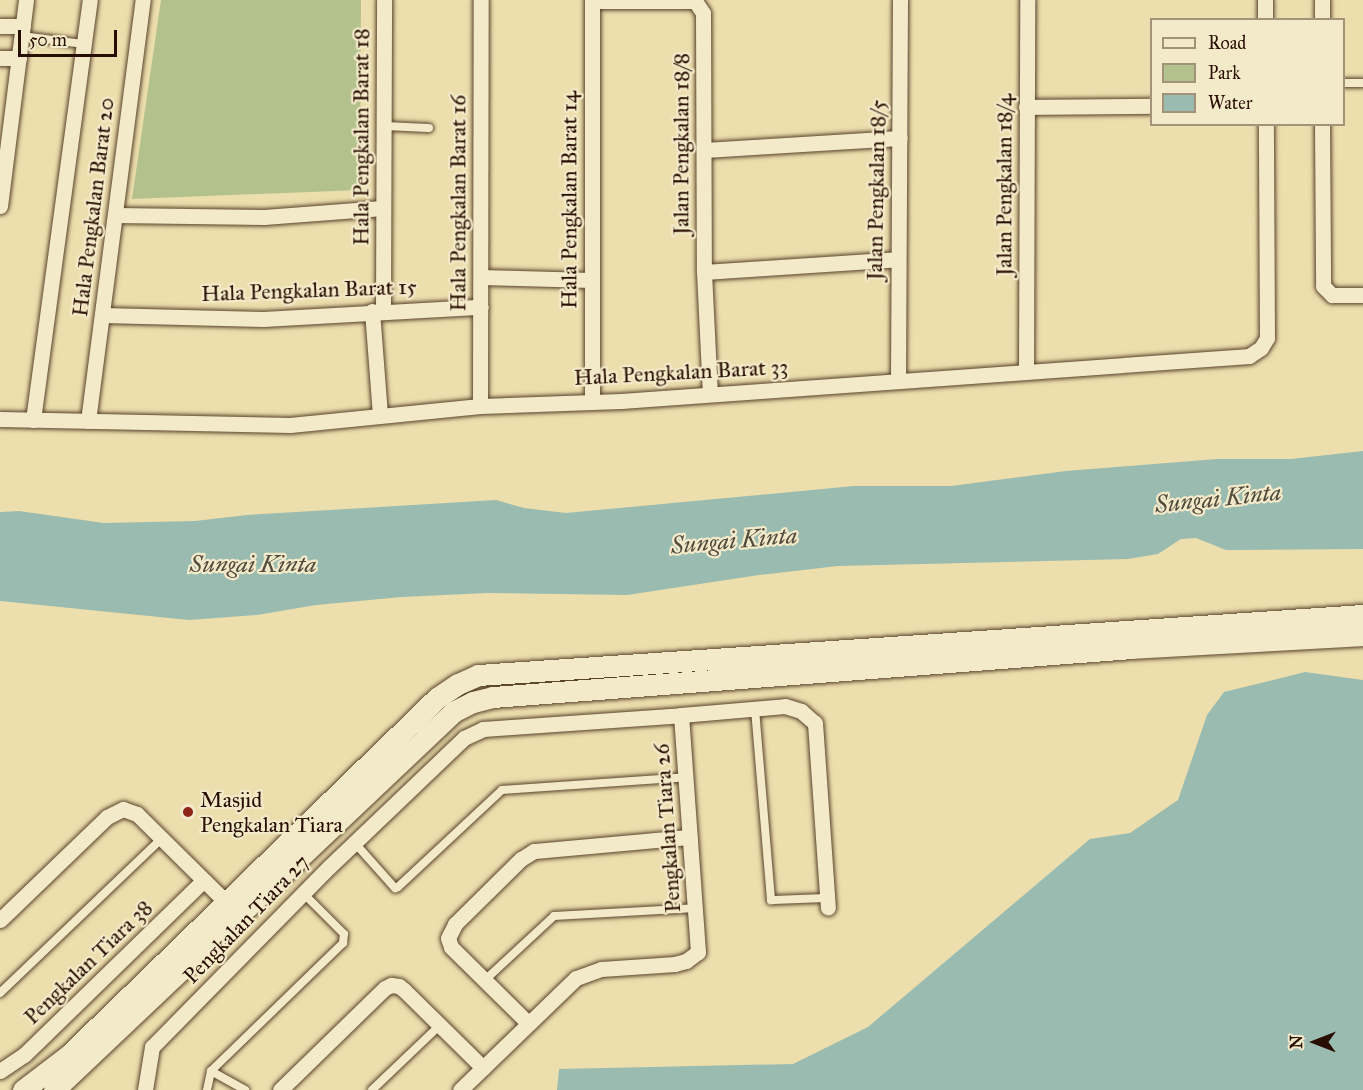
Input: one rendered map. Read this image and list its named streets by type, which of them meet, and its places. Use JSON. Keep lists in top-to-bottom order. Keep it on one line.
{"streets":{"street":["Hala Pengkalan Barat 18","Jalan Pengkalan 18/8","Jalan Pengkalan 18/4","Jalan Pengkalan 18/5","Hala Pengkalan Barat 14","Hala Pengkalan Barat 16","Hala Pengkalan Barat 20","Hala Pengkalan Barat 15","Hala Pengkalan Barat 33","Pengkalan Tiara 26","Pengkalan Tiara 27","Pengkalan Tiara 38"]},"crossings":[["Hala Pengkalan Barat 18","Hala Pengkalan Barat 15"],["Hala Pengkalan Barat 18","Hala Pengkalan Barat 33"],["Jalan Pengkalan 18/8","Hala Pengkalan Barat 14"],["Jalan Pengkalan 18/8","Hala Pengkalan Barat 33"],["Jalan Pengkalan 18/4","Hala Pengkalan Barat 33"],["Jalan Pengkalan 18/5","Hala Pengkalan Barat 33"],["Hala Pengkalan Barat 14","Hala Pengkalan Barat 33"],["Hala Pengkalan Barat 16","Hala Pengkalan Barat 15"],["Hala Pengkalan Barat 16","Hala Pengkalan Barat 33"],["Hala Pengkalan Barat 20","Hala Pengkalan Barat 15"],["Hala Pengkalan Barat 20","Hala Pengkalan Barat 33"],["Pengkalan Tiara 26","Pengkalan Tiara 27"]],"water":["Sungai Kinta"],"places":["Masjid Pengkalan Tiara"],"legend":["Road","Park","Water"],"scale_bar":"50 m","north":"left"}
